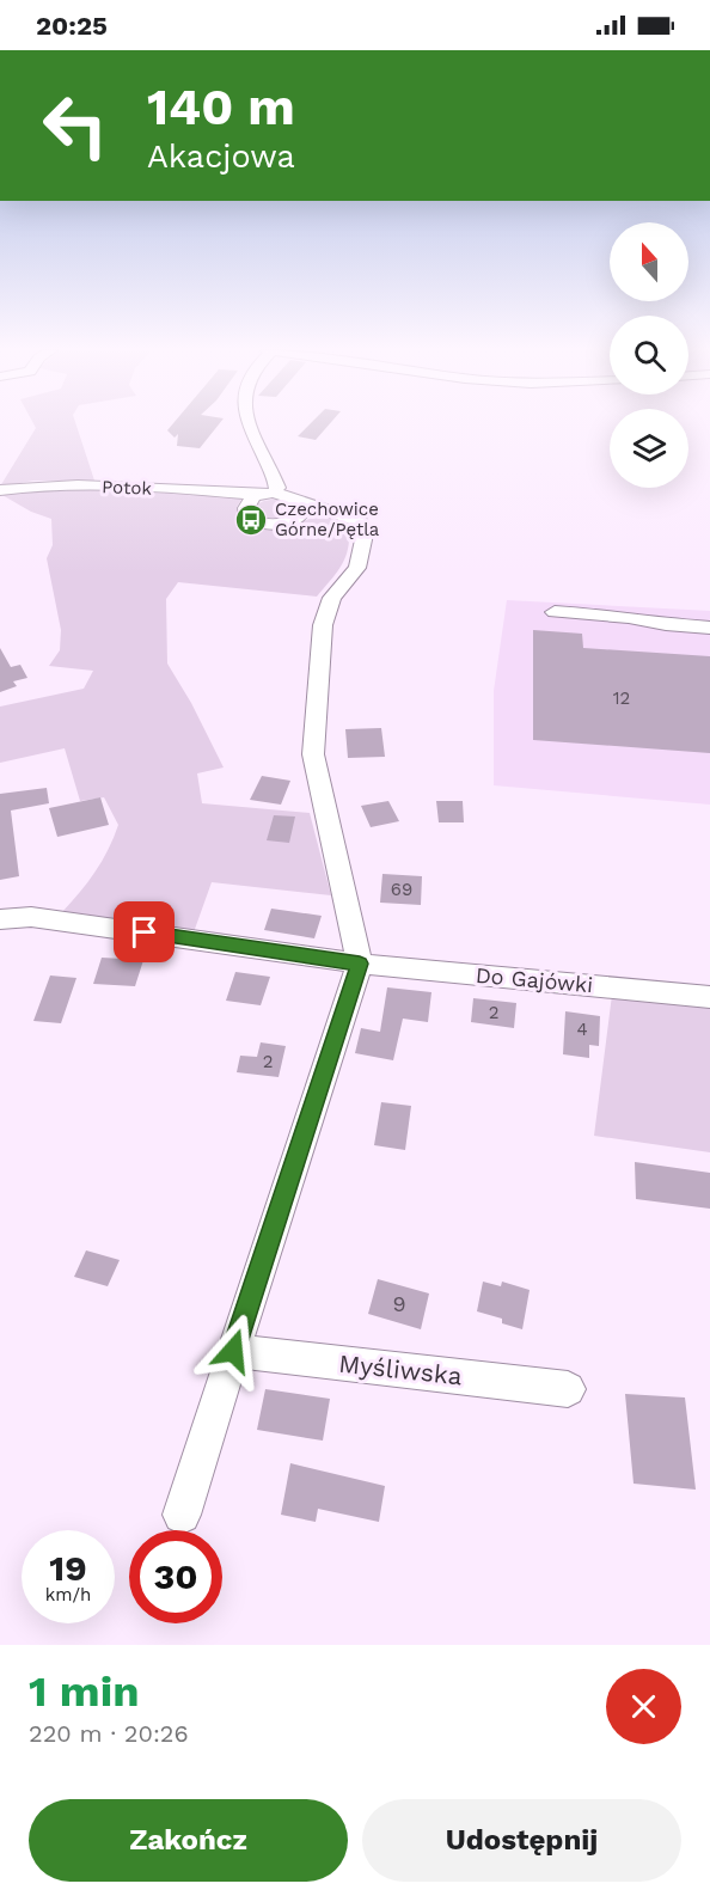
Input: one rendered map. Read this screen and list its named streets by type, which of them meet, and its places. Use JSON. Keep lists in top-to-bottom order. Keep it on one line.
{"streets":{"street":["Potok","Do Gajówki","Myśliwska"]},"places":{"bus stop":["Czechowice Górne/Pętla"]},"house_numbers":["12","69","2","4","2","9"],"north":"top","page":{"status":"20:25","turn":["140 m","Akacjowa"],"speed":"19 km/h","limit":"30","heading":["1 min","220 m · 20:26"],"buttons":["Zakończ","Udostępnij"]}}
